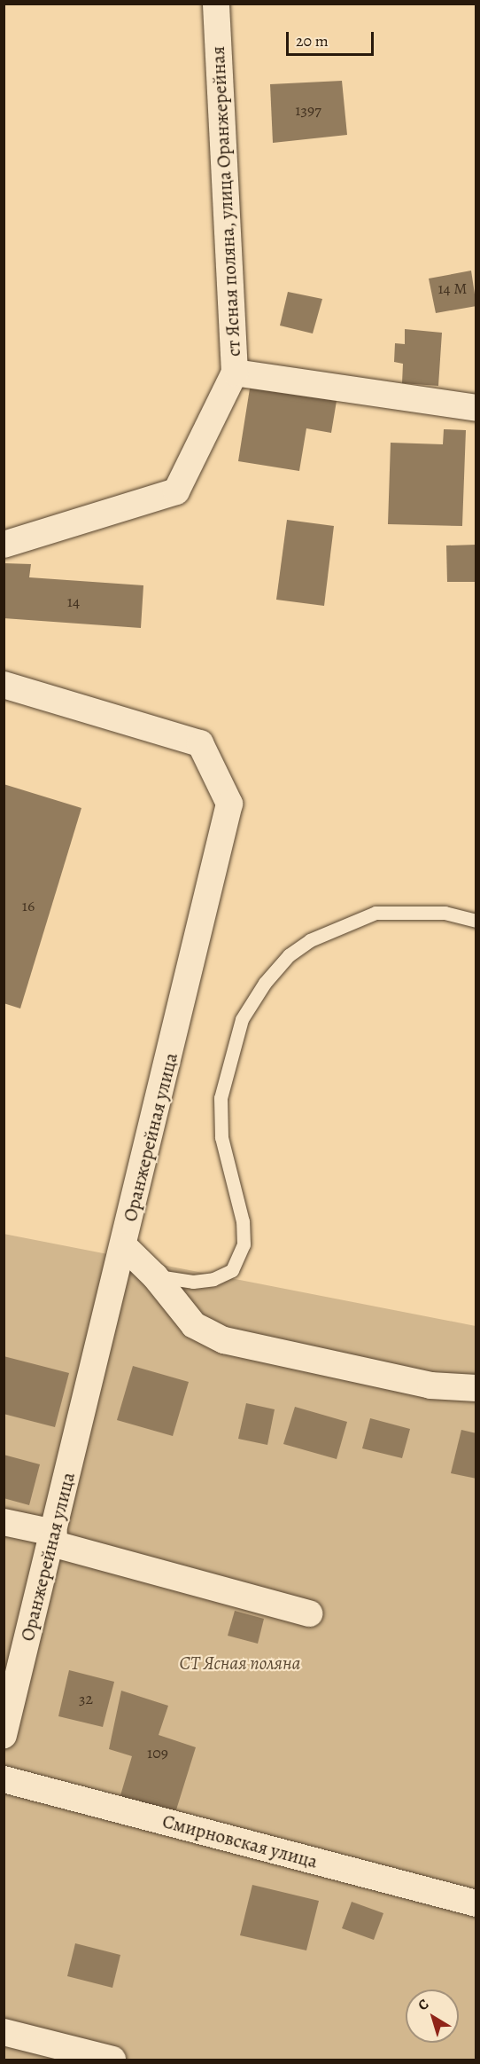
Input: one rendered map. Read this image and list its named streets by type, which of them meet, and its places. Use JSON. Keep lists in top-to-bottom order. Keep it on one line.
{"streets":{"street":["ст Ясная поляна, улица Оранжерейная","Оранжерейная улица","Смирновская улица"]},"parks":["СТ Ясная поляна"],"house_numbers":["1397","14 М","14","16","32","109"],"scale_bar":"20 m","north":"top left"}
